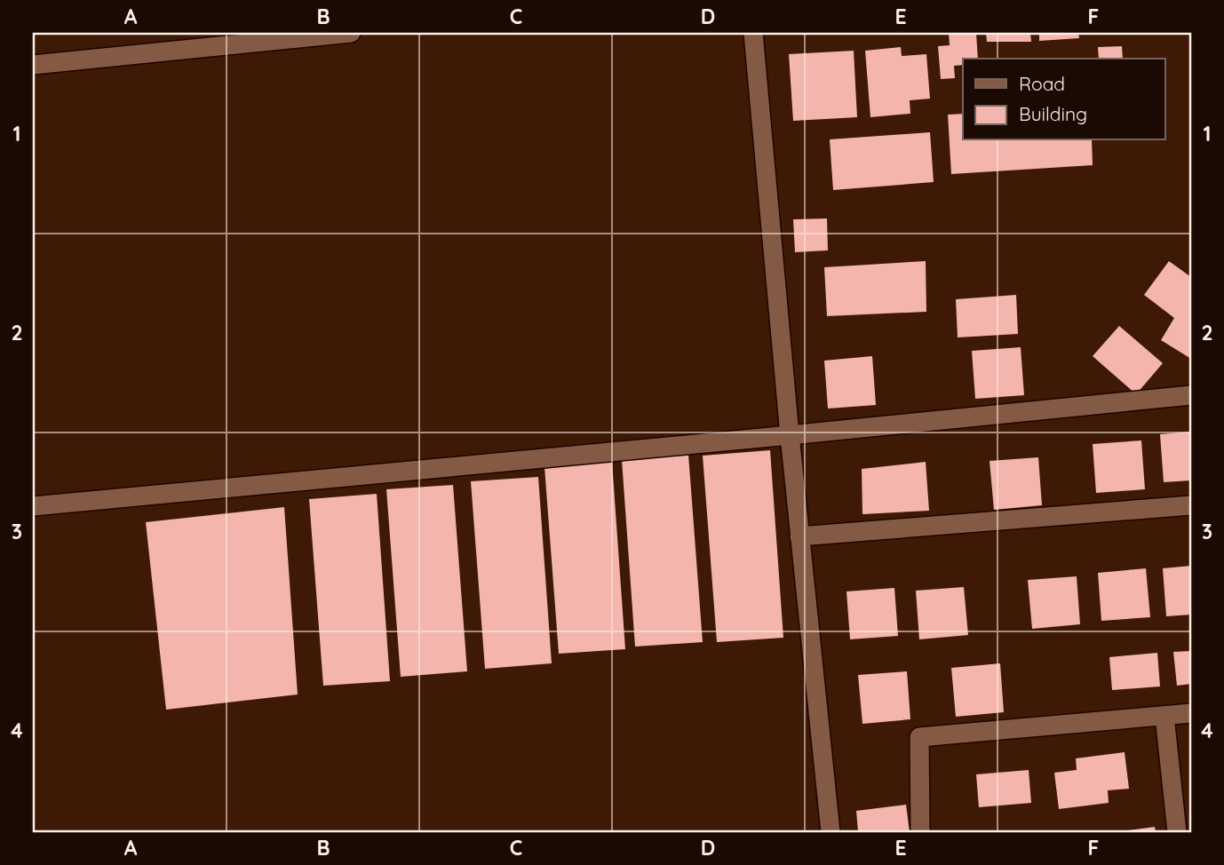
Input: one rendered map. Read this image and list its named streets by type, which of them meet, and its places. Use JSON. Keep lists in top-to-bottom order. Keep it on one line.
{"legend":["Road","Building"],"grid":{"columns":["A","B","C","D","E","F"],"rows":["1","2","3","4"]}}
